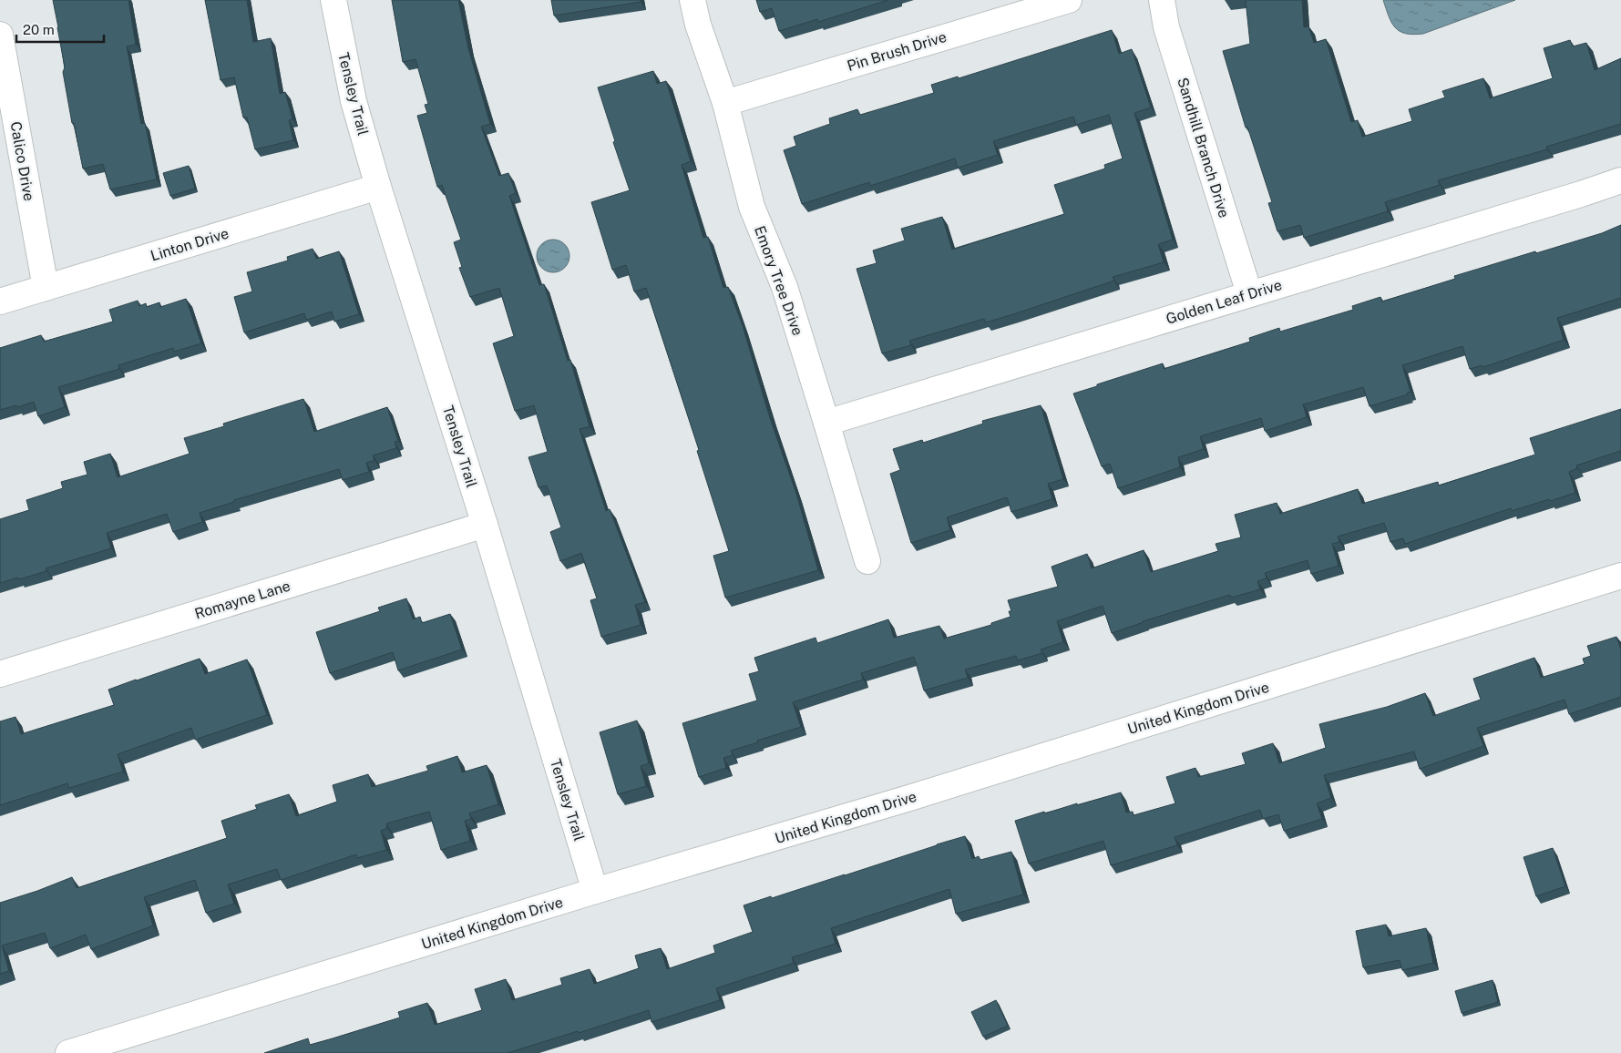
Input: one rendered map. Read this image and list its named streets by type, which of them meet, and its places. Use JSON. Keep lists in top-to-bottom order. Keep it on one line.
{"streets":{"street":["Pin Brush Drive","Tensley Trail","Sandhill Branch Drive","Calico Drive","Linton Drive","Emory Tree Drive","Golden Leaf Drive","Romayne Lane","United Kingdom Drive"]},"crossings":[["Pin Brush Drive","Emory Tree Drive"],["Tensley Trail","Linton Drive"],["Tensley Trail","Romayne Lane"],["Tensley Trail","United Kingdom Drive"],["Sandhill Branch Drive","Golden Leaf Drive"],["Calico Drive","Linton Drive"],["Emory Tree Drive","Golden Leaf Drive"]],"scale_bar":"20 m"}
